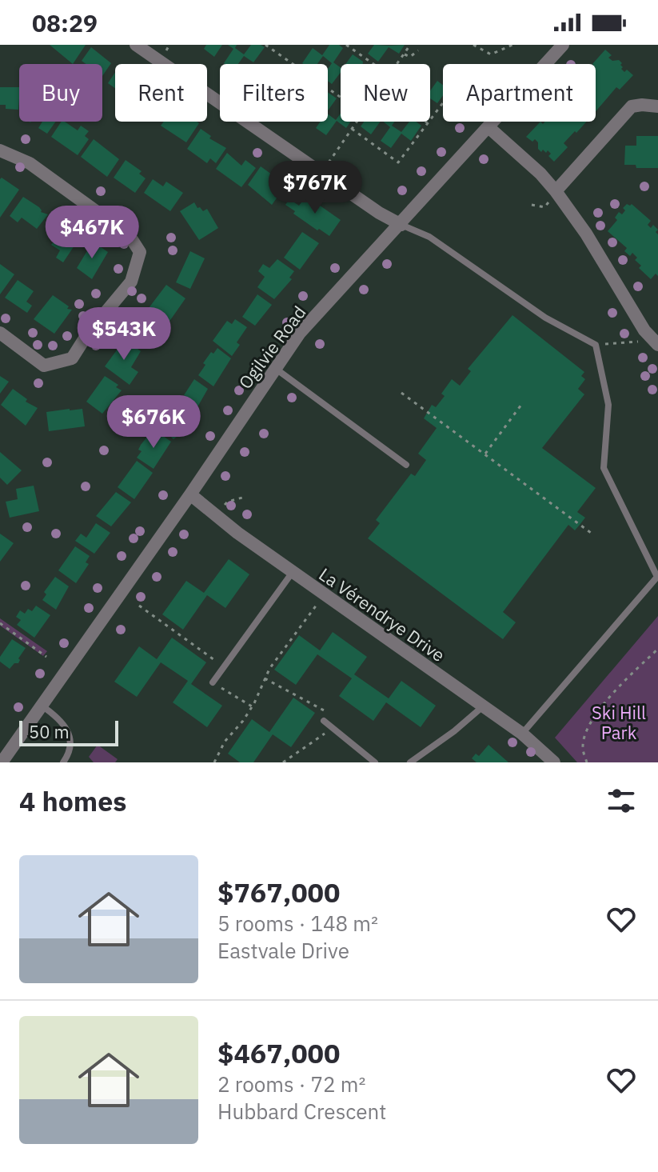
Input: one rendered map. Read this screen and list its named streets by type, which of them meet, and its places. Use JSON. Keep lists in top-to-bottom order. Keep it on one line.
{"streets":{"street":["Ogilvie Road","La Vérendrye Drive"]},"crossings":[["Ogilvie Road","La Vérendrye Drive"]],"parks":["Ski Hill Park"],"scale_bar":"50 m","page":{"status":"08:29","chip":["Buy","Rent","Filters","New","Apartment"],"price":["$767K","$467K","$543K","$676K"],"scale":"50 m","heading":"4 homes","list":[{"name":"$767,000","note":"5 rooms · 148 m² · Eastvale Drive"},{"name":"$467,000","note":"2 rooms · 72 m² · Hubbard Crescent"}]}}
